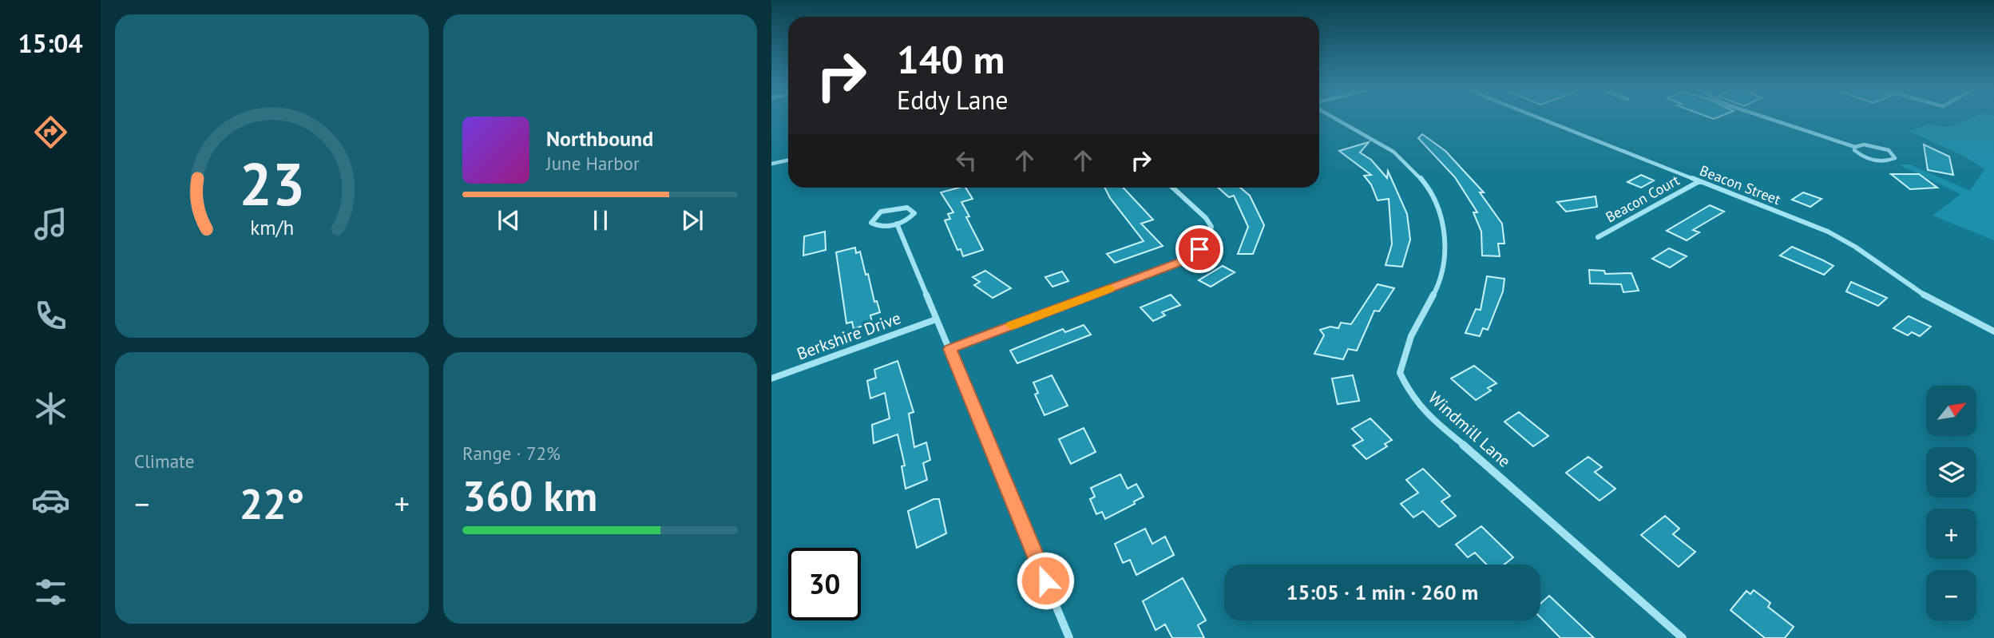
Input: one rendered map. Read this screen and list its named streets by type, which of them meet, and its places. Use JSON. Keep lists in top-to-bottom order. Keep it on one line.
{"streets":{"street":["Beacon Street","Beacon Court","Berkshire Drive","Windmill Lane"]},"crossings":[["Beacon Street","Beacon Court"]],"north":"top right","page":{"tabs":"15:04","turn":["140 m","Eddy Lane"],"song":["Northbound","June Harbor"],"tile":["Climate",["Range · 72%","360 km"]],"map_buttons":["+","−"],"heat":["−","22°","+"],"limit":"30","trip":"15:05 · 1 min · 260 m","gauge":["23","km/h"]}}
